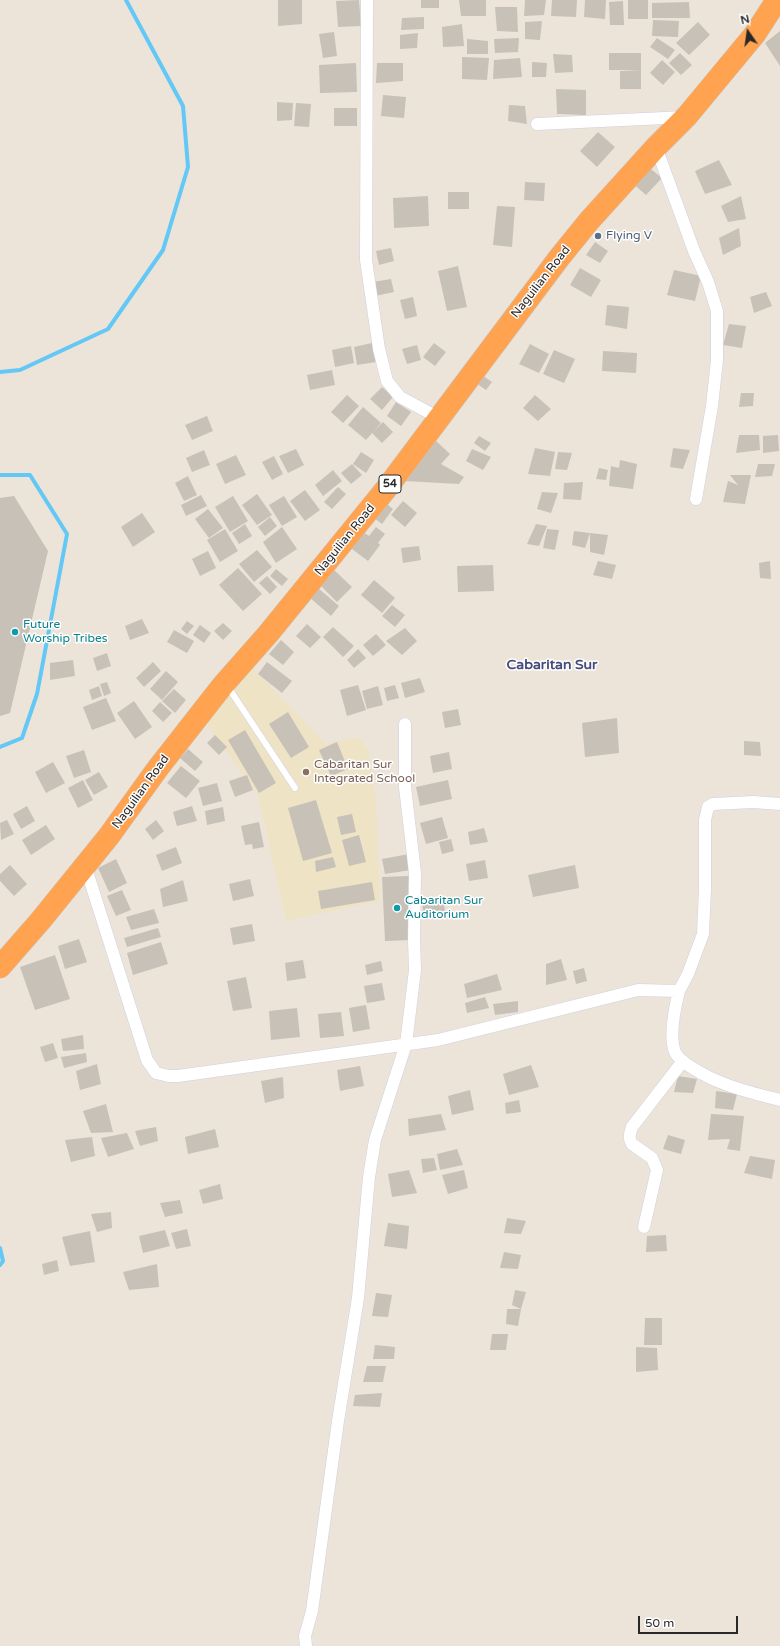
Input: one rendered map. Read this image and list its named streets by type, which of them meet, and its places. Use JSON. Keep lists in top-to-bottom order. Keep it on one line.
{"streets":{"highway":["Naguilian Road","54"]},"districts":["Cabaritan Sur"],"places":["Flying V","Future Worship Tribes","Cabaritan Sur Integrated School","Cabaritan Sur Auditorium"],"scale_bar":"50 m","north":"top"}
